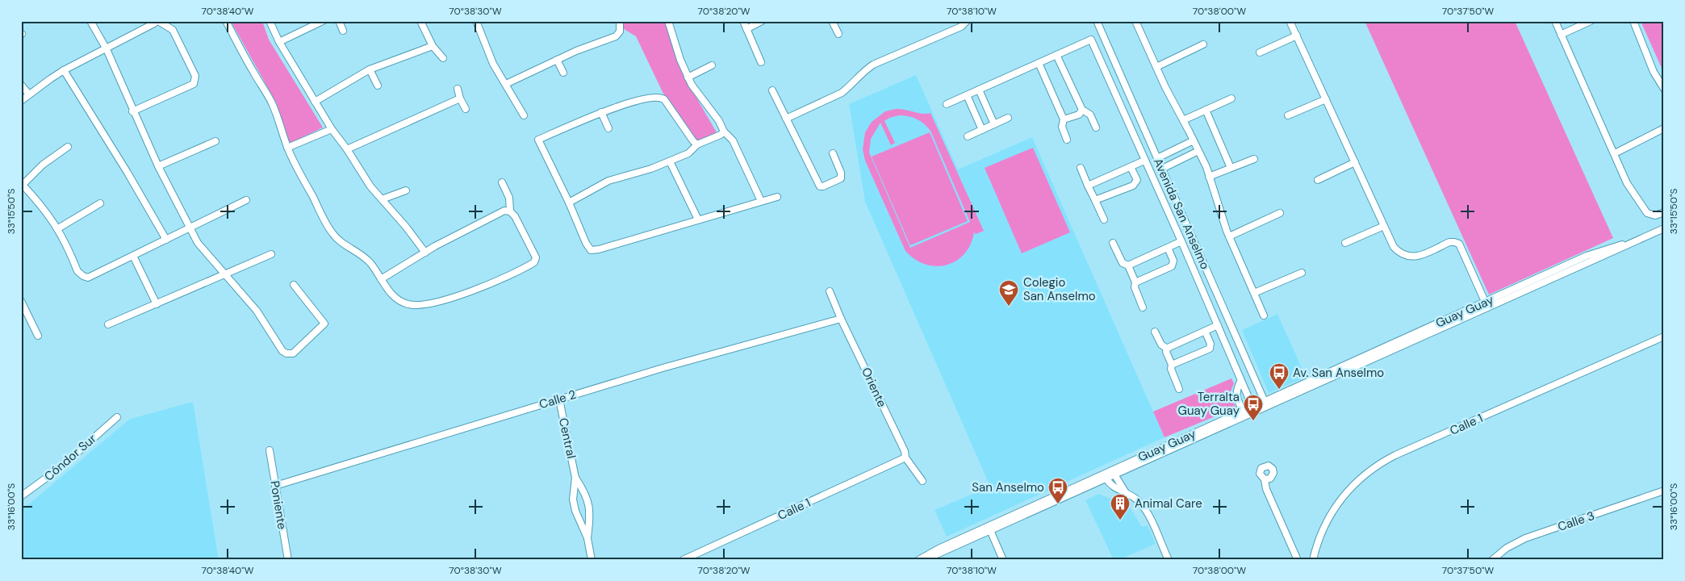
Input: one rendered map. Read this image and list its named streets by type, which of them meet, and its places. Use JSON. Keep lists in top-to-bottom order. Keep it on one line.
{"streets":{"street":["Avenida San Anselmo","Guay Guay","Oriente","Calle 2","Calle 1","Central","Cóndor Sur","Poniente","Calle 3"]},"crossings":[["Avenida San Anselmo","Guay Guay"],["Oriente","Calle 2"],["Oriente","Calle 1"],["Calle 2","Central"],["Calle 2","Poniente"]],"places":{"school or university":["Colegio San Anselmo"],"bus stop":["Av. San Anselmo","Terralta Guay Guay","San Anselmo"],"building":["Animal Care"]},"coordinates":["70°38'40\"W","70°38'30\"W","70°38'20\"W","70°38'10\"W","70°38'00\"W","70°37'50\"W","33°15'50\"S","33°16'00\"S"]}
